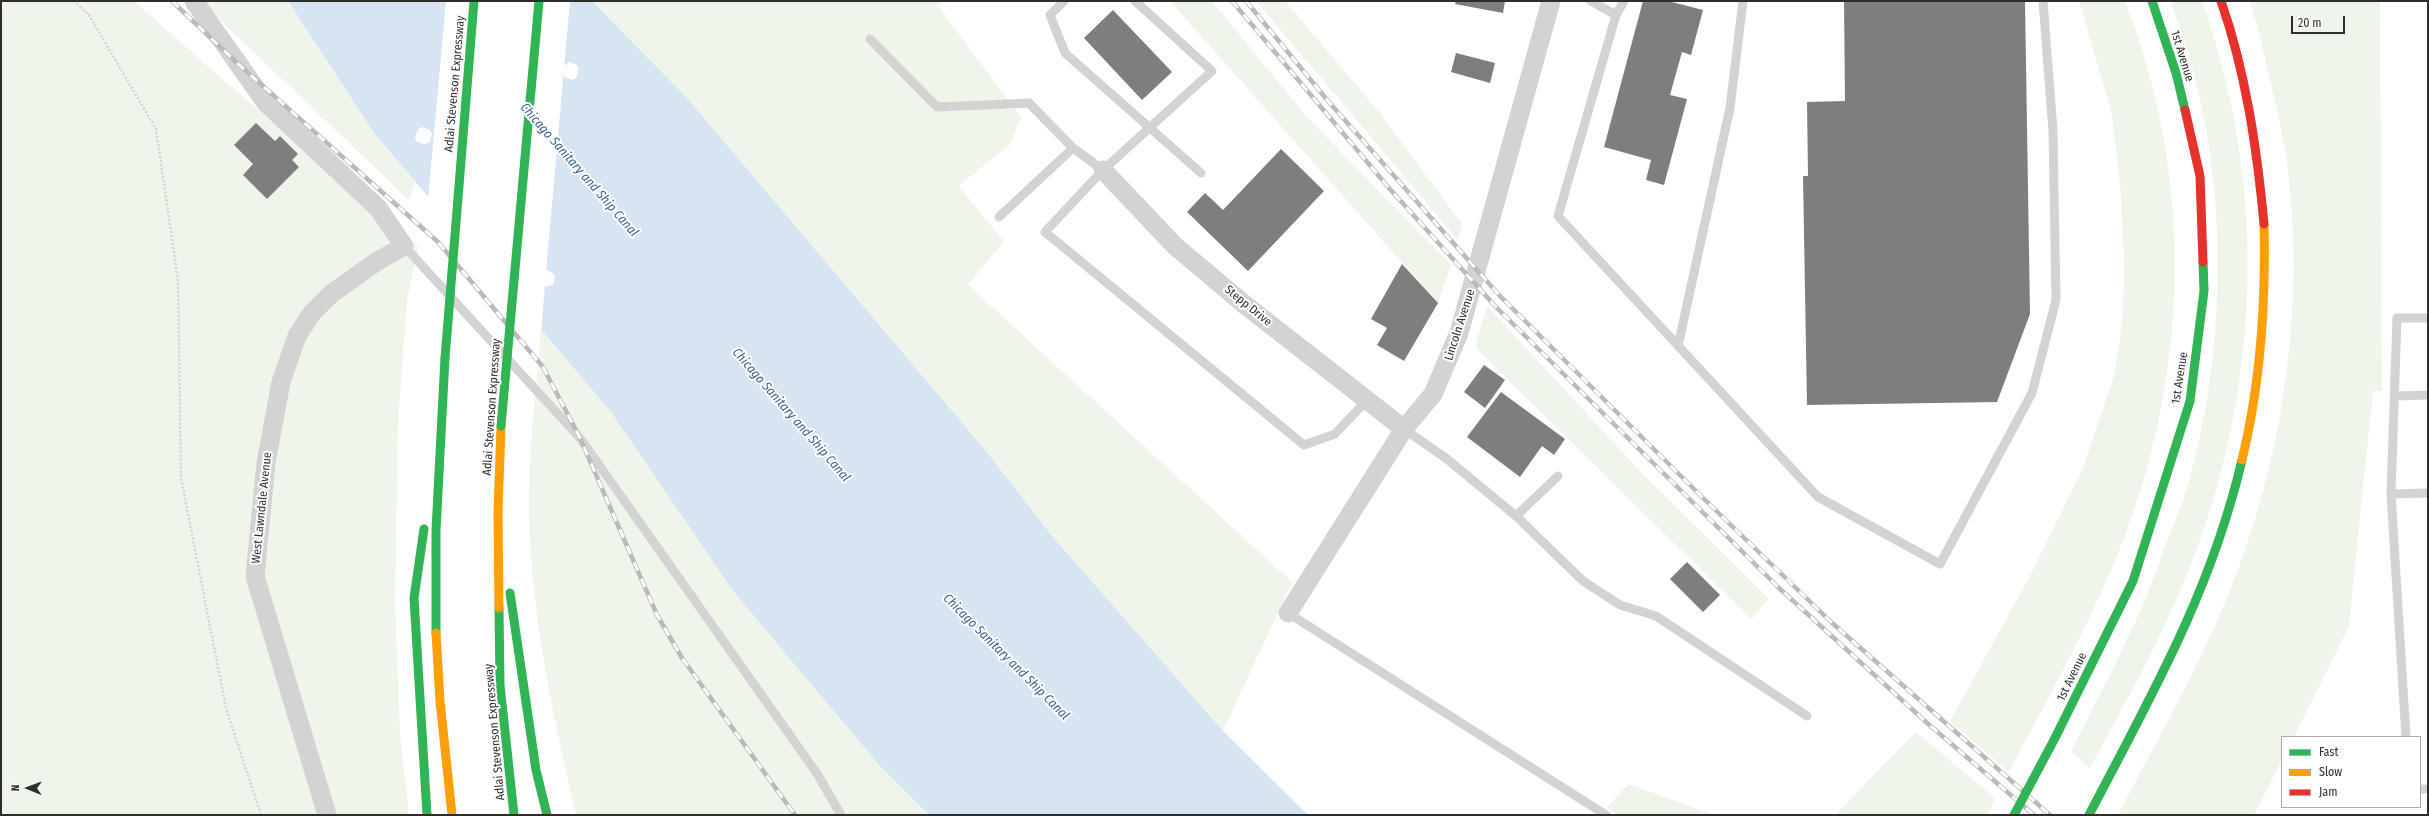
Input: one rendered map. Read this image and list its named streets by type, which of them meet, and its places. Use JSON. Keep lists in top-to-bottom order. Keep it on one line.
{"streets":{"main road":["1st Avenue","Adlai Stevenson Expressway"],"street":["Stepp Drive","Lincoln Avenue","West Lawndale Avenue"]},"crossings":[["Stepp Drive","Lincoln Avenue"]],"water":["Chicago Sanitary and Ship Canal"],"legend":["Fast","Slow","Jam"],"scale_bar":"20 m","north":"left"}
